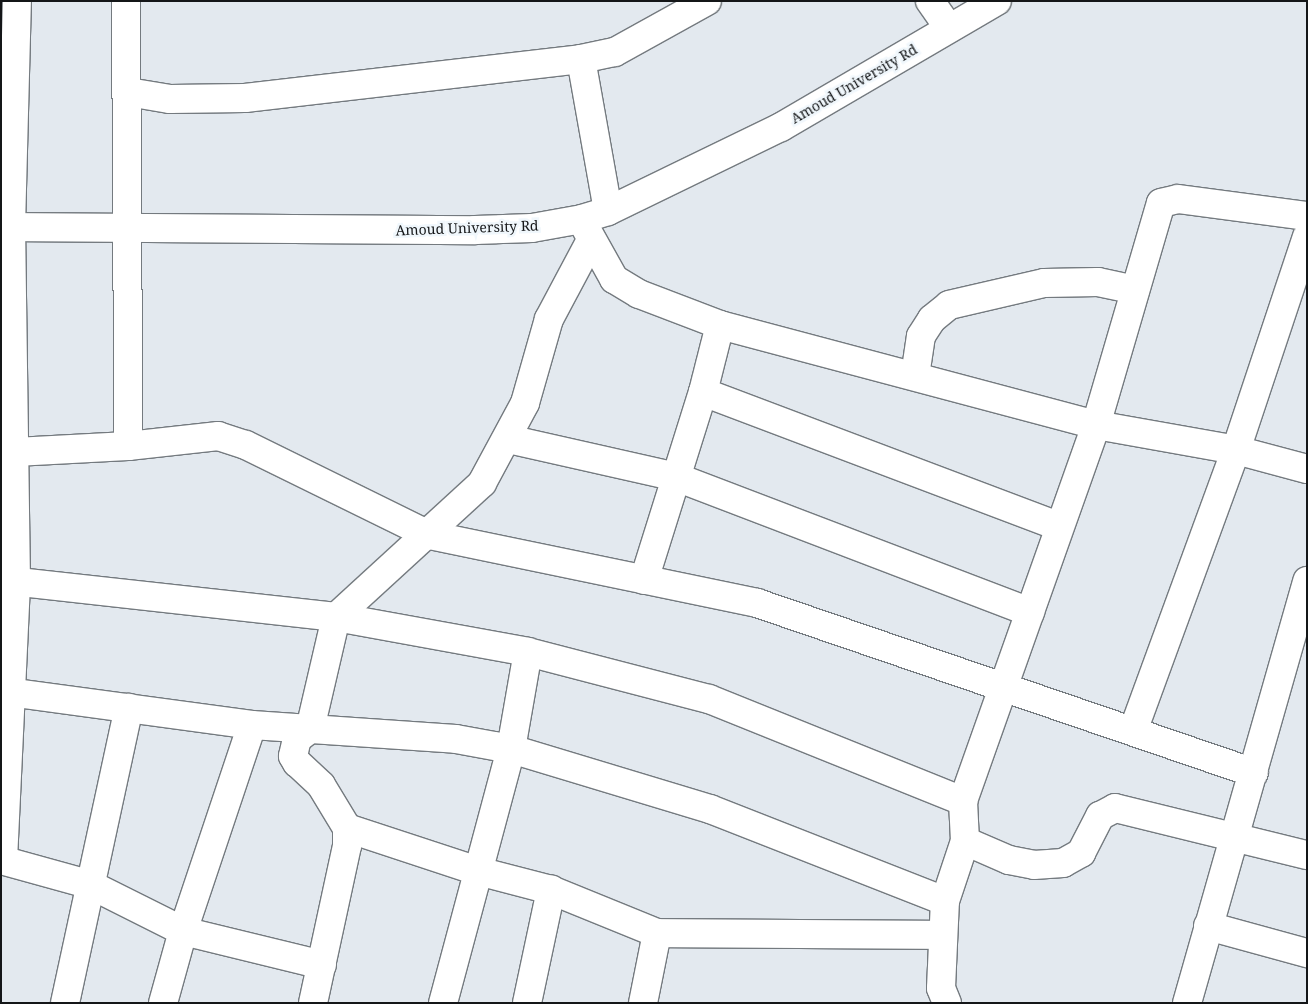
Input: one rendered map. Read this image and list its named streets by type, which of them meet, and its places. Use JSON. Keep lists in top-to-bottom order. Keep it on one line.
{"streets":{"street":["Amoud University Rd"]}}
